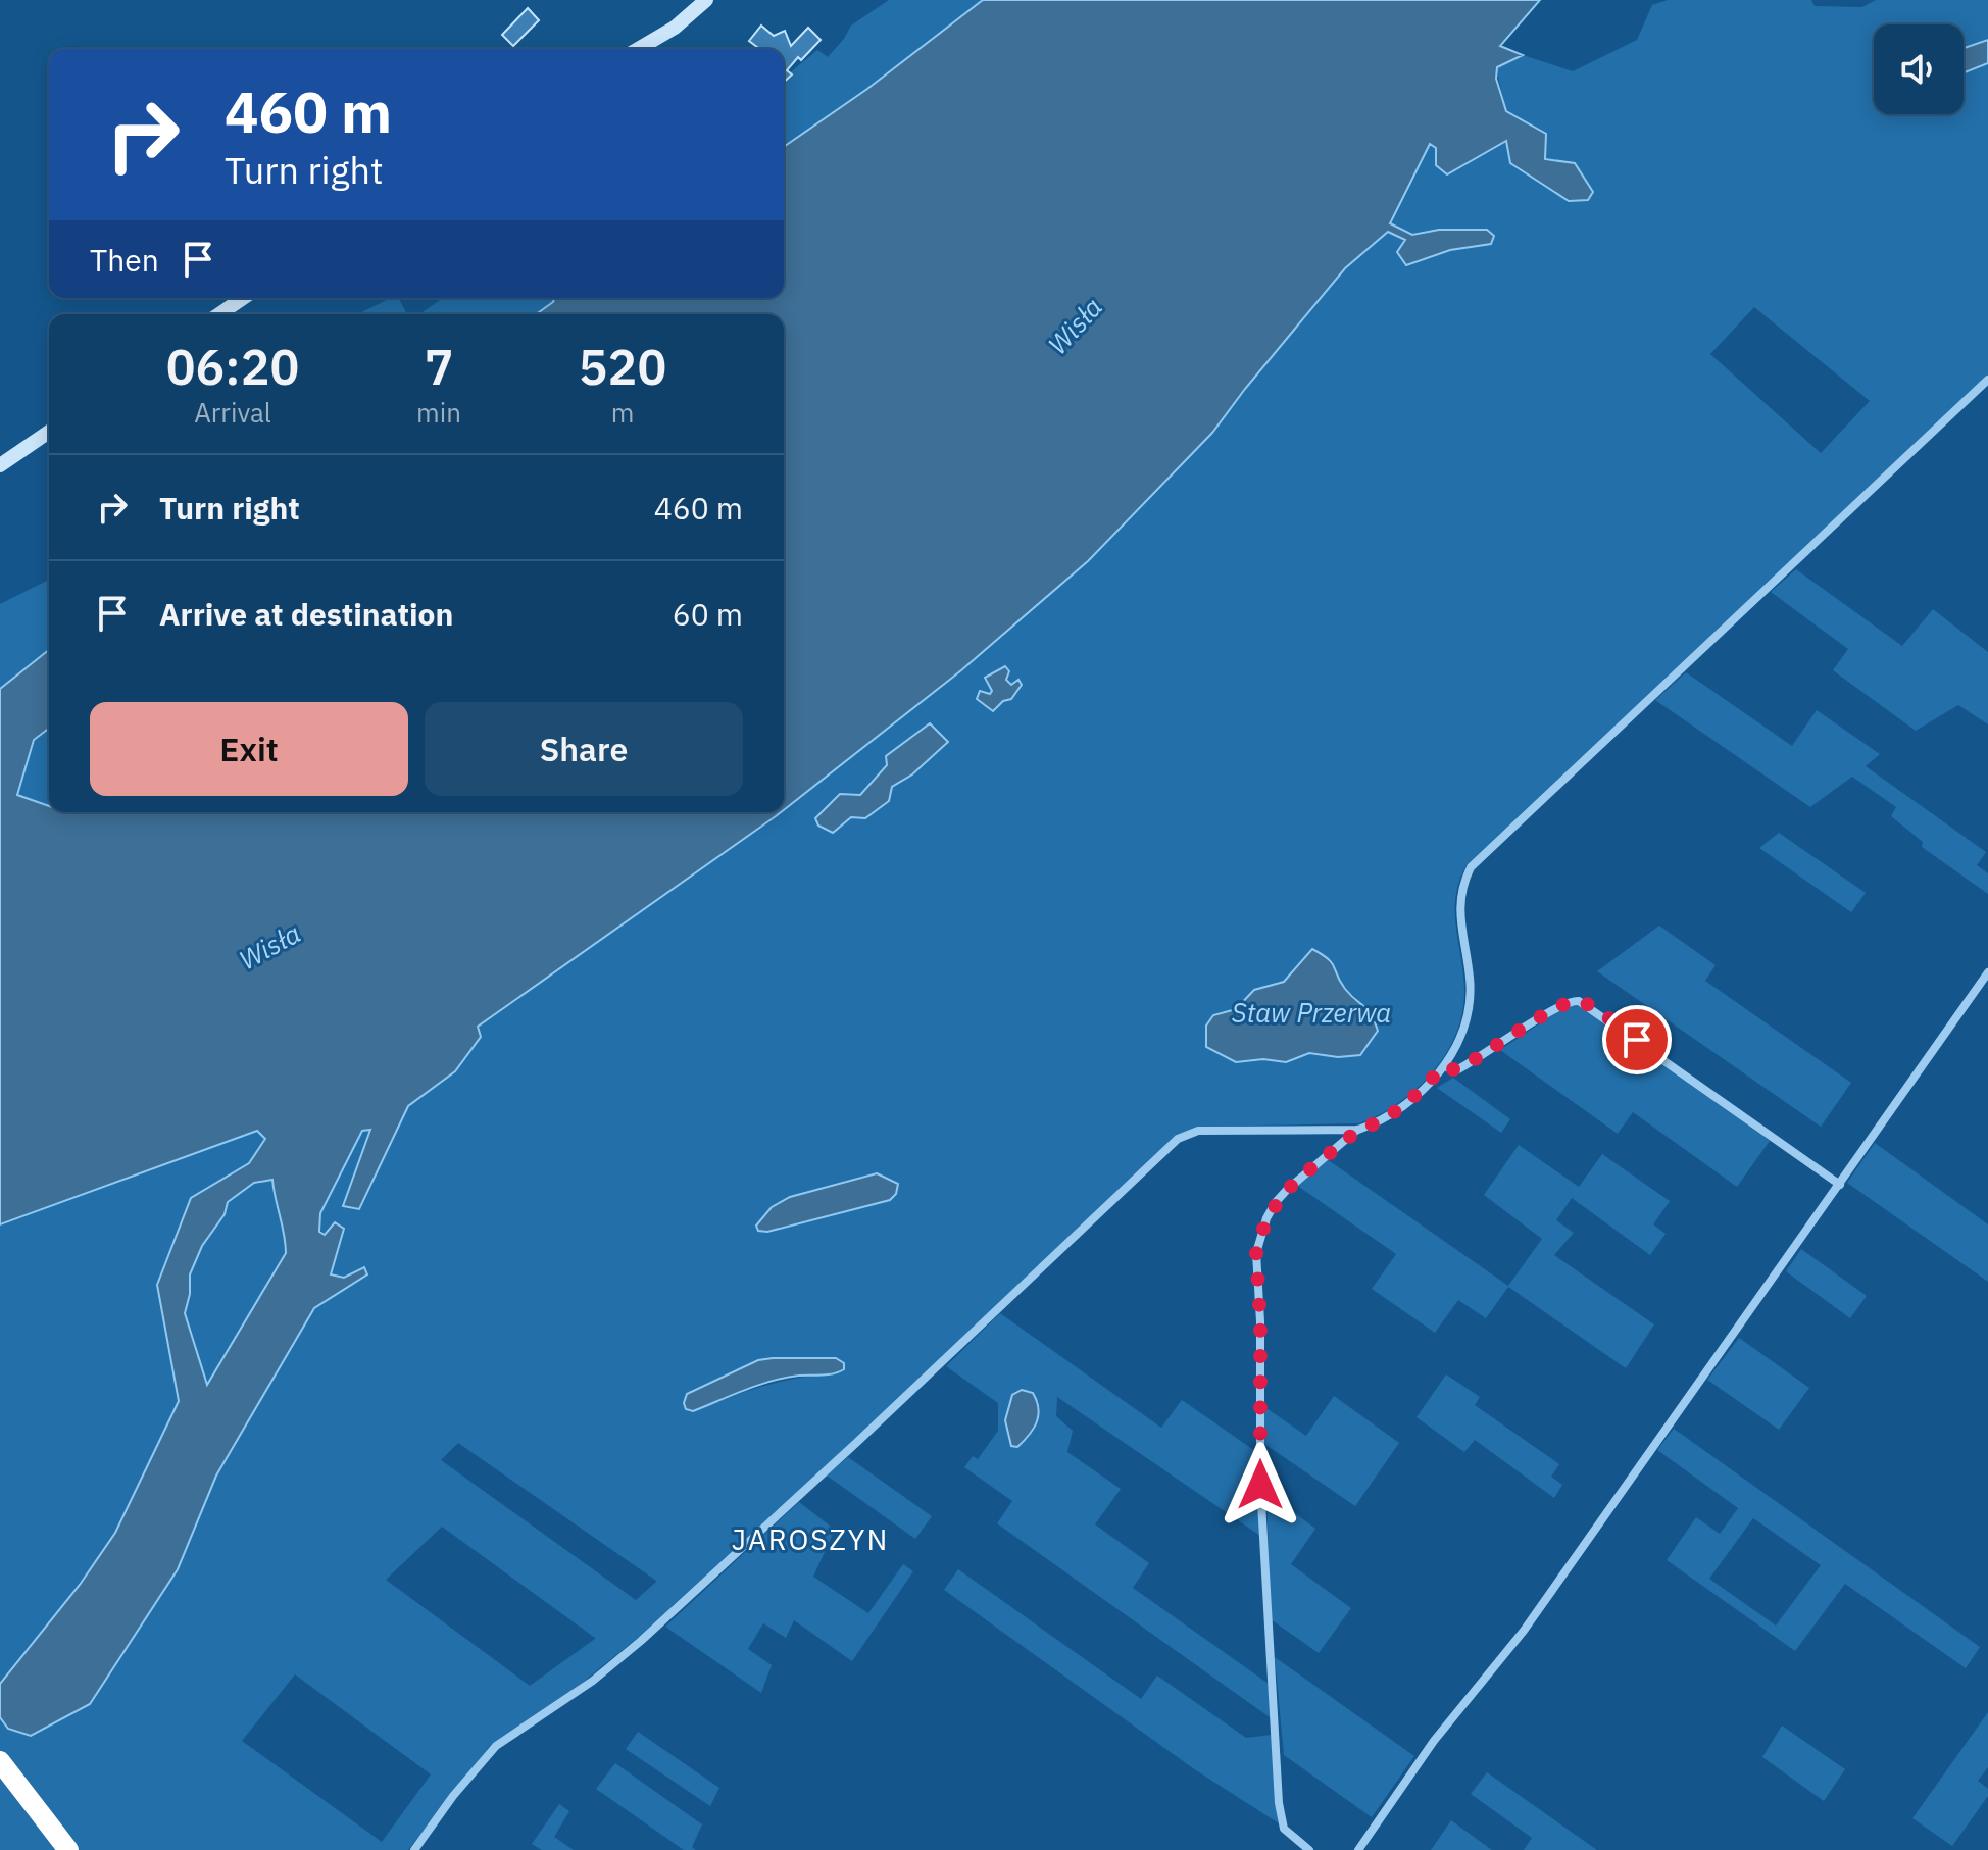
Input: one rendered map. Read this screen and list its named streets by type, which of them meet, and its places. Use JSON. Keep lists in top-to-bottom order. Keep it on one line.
{"districts":["JAROSZYN"],"water":["Wisła","Staw Przerwa"],"page":{"turn":["460 m","Turn right"],"then":"Then","eta":["06:20","Arrival","7","min","520","m"],"list":[{"name":"Turn right","value":"460 m"},{"name":"Arrive at destination","value":"60 m"}],"buttons":["Exit","Share"]}}
